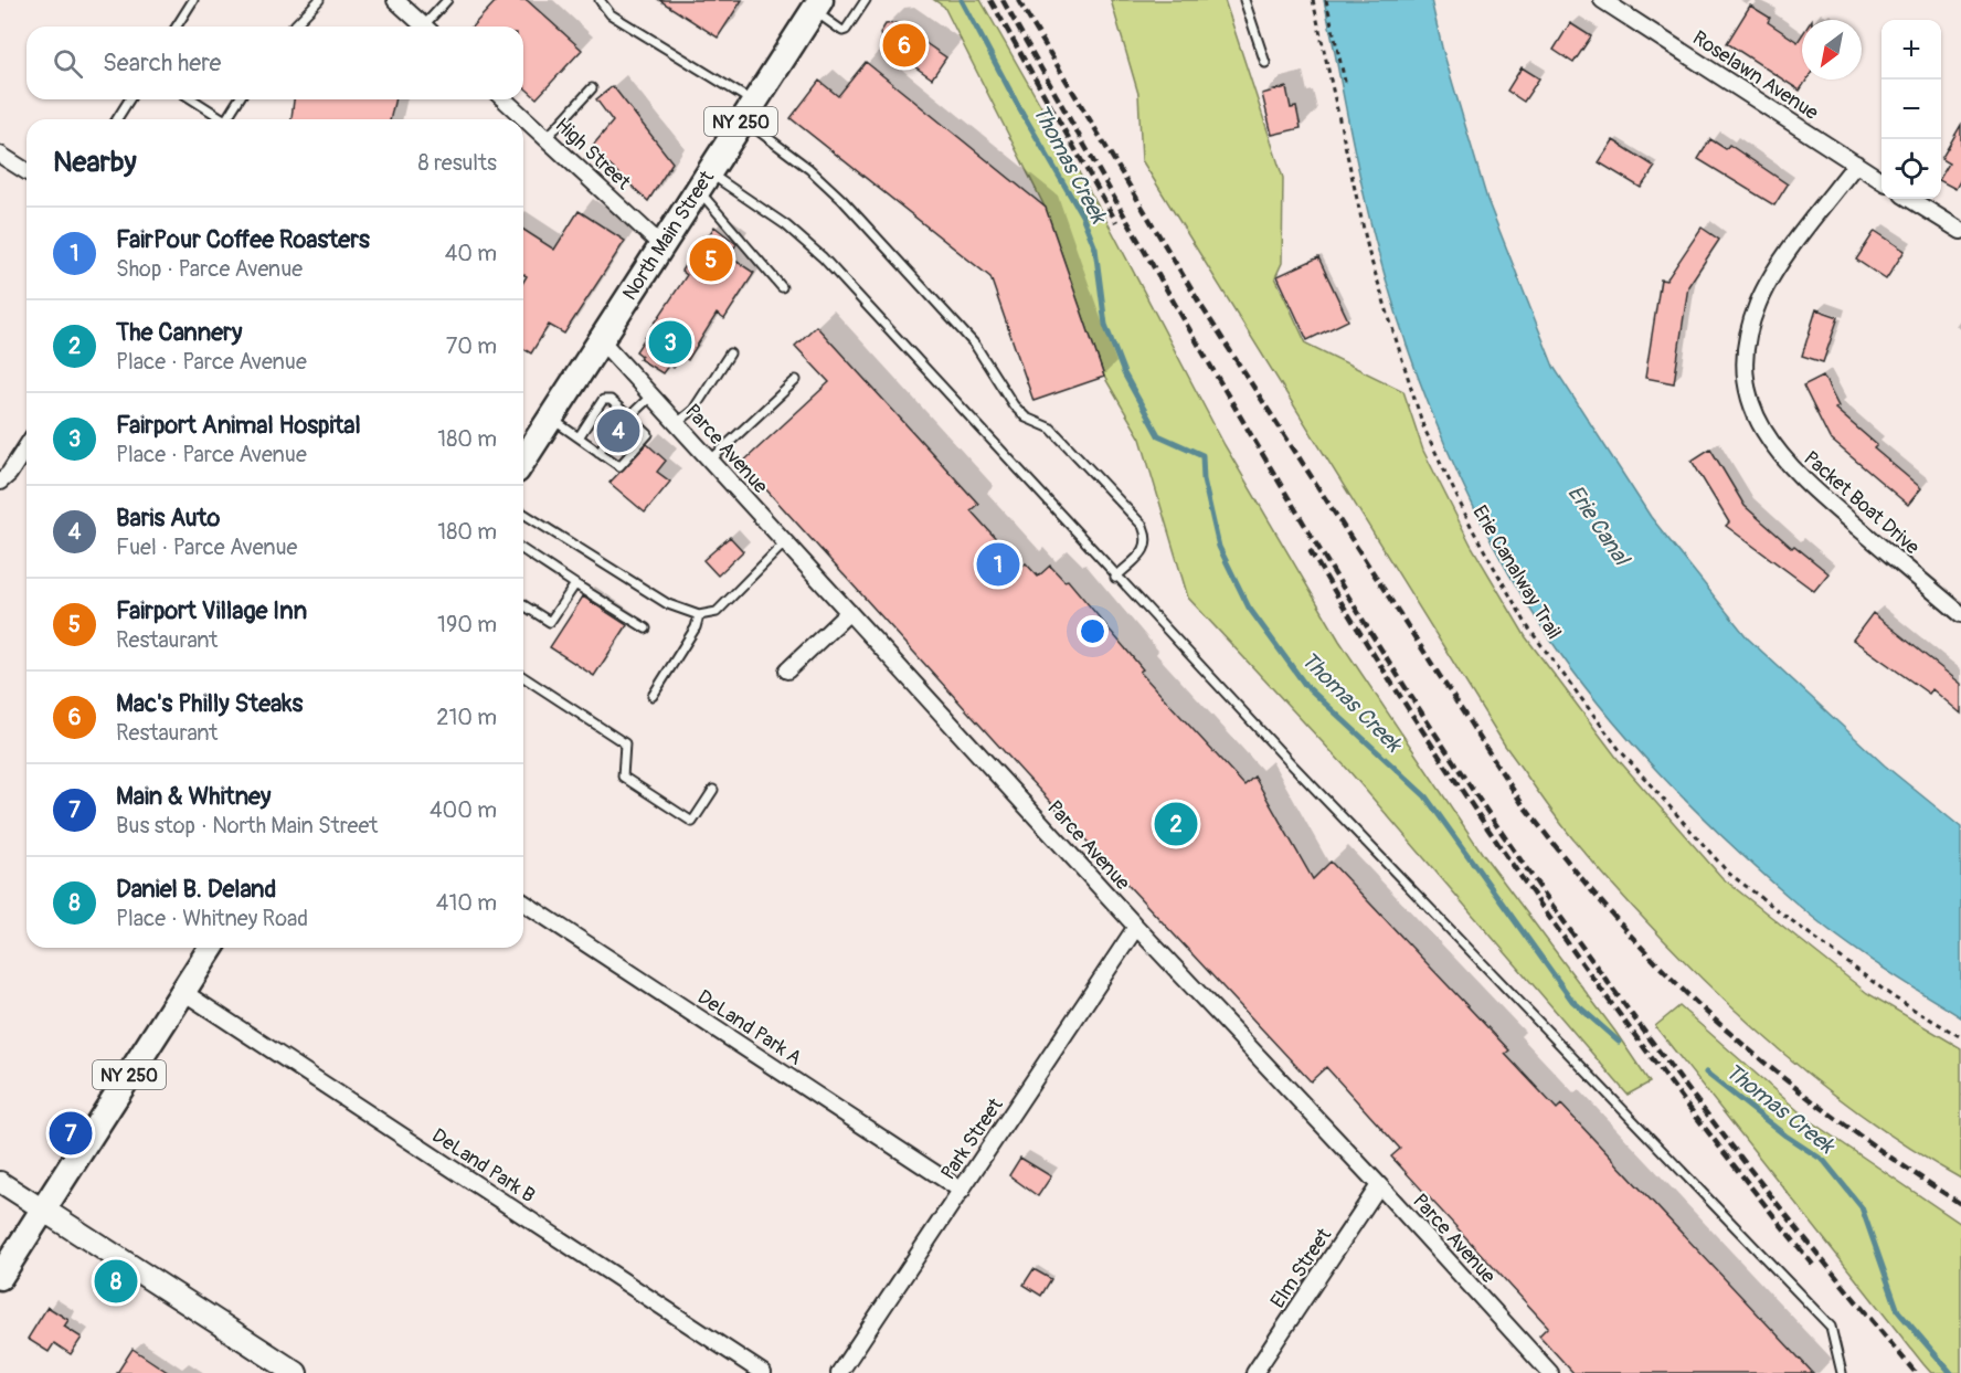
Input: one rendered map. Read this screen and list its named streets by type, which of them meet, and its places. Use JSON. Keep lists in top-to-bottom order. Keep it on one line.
{"streets":{"main road":["NY 250","North Main Street"],"street":["Roselawn Avenue","High Street","Parce Avenue","Packet Boat Drive","DeLand Park A","Park Street","DeLand Park B","Elm Street"],"path":["Erie Canalway Trail"]},"crossings":[["Roselawn Avenue","Packet Boat Drive"],["NY 250","DeLand Park B"],["High Street","North Main Street"],["North Main Street","Parce Avenue"],["Parce Avenue","Park Street"],["Parce Avenue","Elm Street"],["DeLand Park A","Park Street"]],"water":["Thomas Creek","Erie Canal"],"north":"bottom left","page":{"map_buttons":["+","−"],"pins":["6","5","3","4","1","2","7","8"],"search":"Search here","heading":["Nearby","8 results"],"list":[{"mark":"1","name":"FairPour Coffee Roasters","note":"Shop · Parce Avenue","value":"40 m"},{"mark":"2","name":"The Cannery","note":"Place · Parce Avenue","value":"70 m"},{"mark":"3","name":"Fairport Animal Hospital","note":"Place · Parce Avenue","value":"180 m"},{"mark":"4","name":"Baris Auto","note":"Fuel · Parce Avenue","value":"180 m"},{"mark":"5","name":"Fairport Village Inn","note":"Restaurant","value":"190 m"},{"mark":"6","name":"Mac's Philly Steaks","note":"Restaurant","value":"210 m"},{"mark":"7","name":"Main & Whitney","note":"Bus stop · North Main Street","value":"400 m"},{"mark":"8","name":"Daniel B. Deland","note":"Place · Whitney Road","value":"410 m"}]}}
